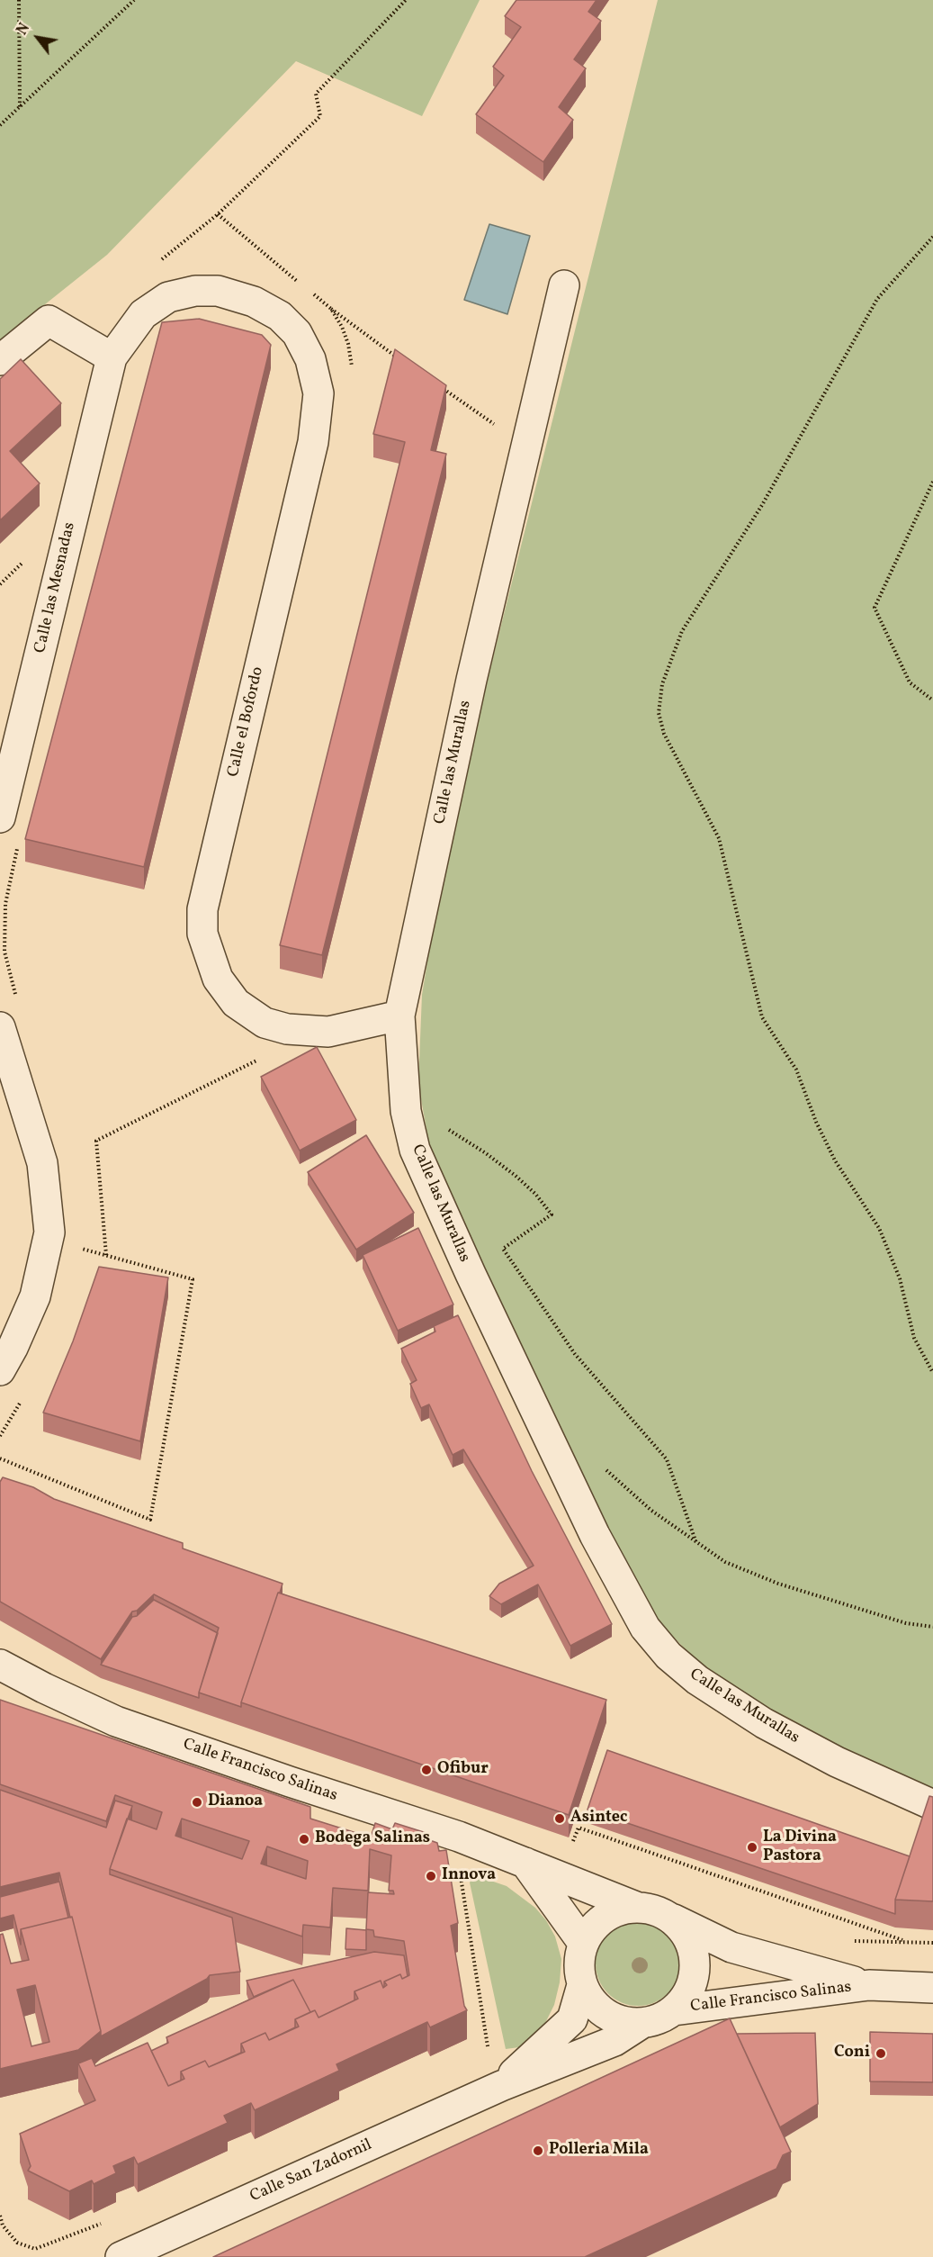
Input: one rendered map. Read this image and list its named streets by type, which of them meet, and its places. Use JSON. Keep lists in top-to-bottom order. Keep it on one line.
{"streets":{"street":["Calle las Mesnadas","Calle el Bofordo","Calle las Murallas","Calle Francisco Salinas","Calle San Zadornil"]},"crossings":[["Calle las Mesnadas","Calle el Bofordo"],["Calle el Bofordo","Calle las Murallas"],["Calle Francisco Salinas","Calle San Zadornil"]],"places":["Ofibur","Dianoa","Asintec","Bodega Salinas","La Divina Pastora","Innova","Coni","Polleria Mila"],"north":"top left"}
